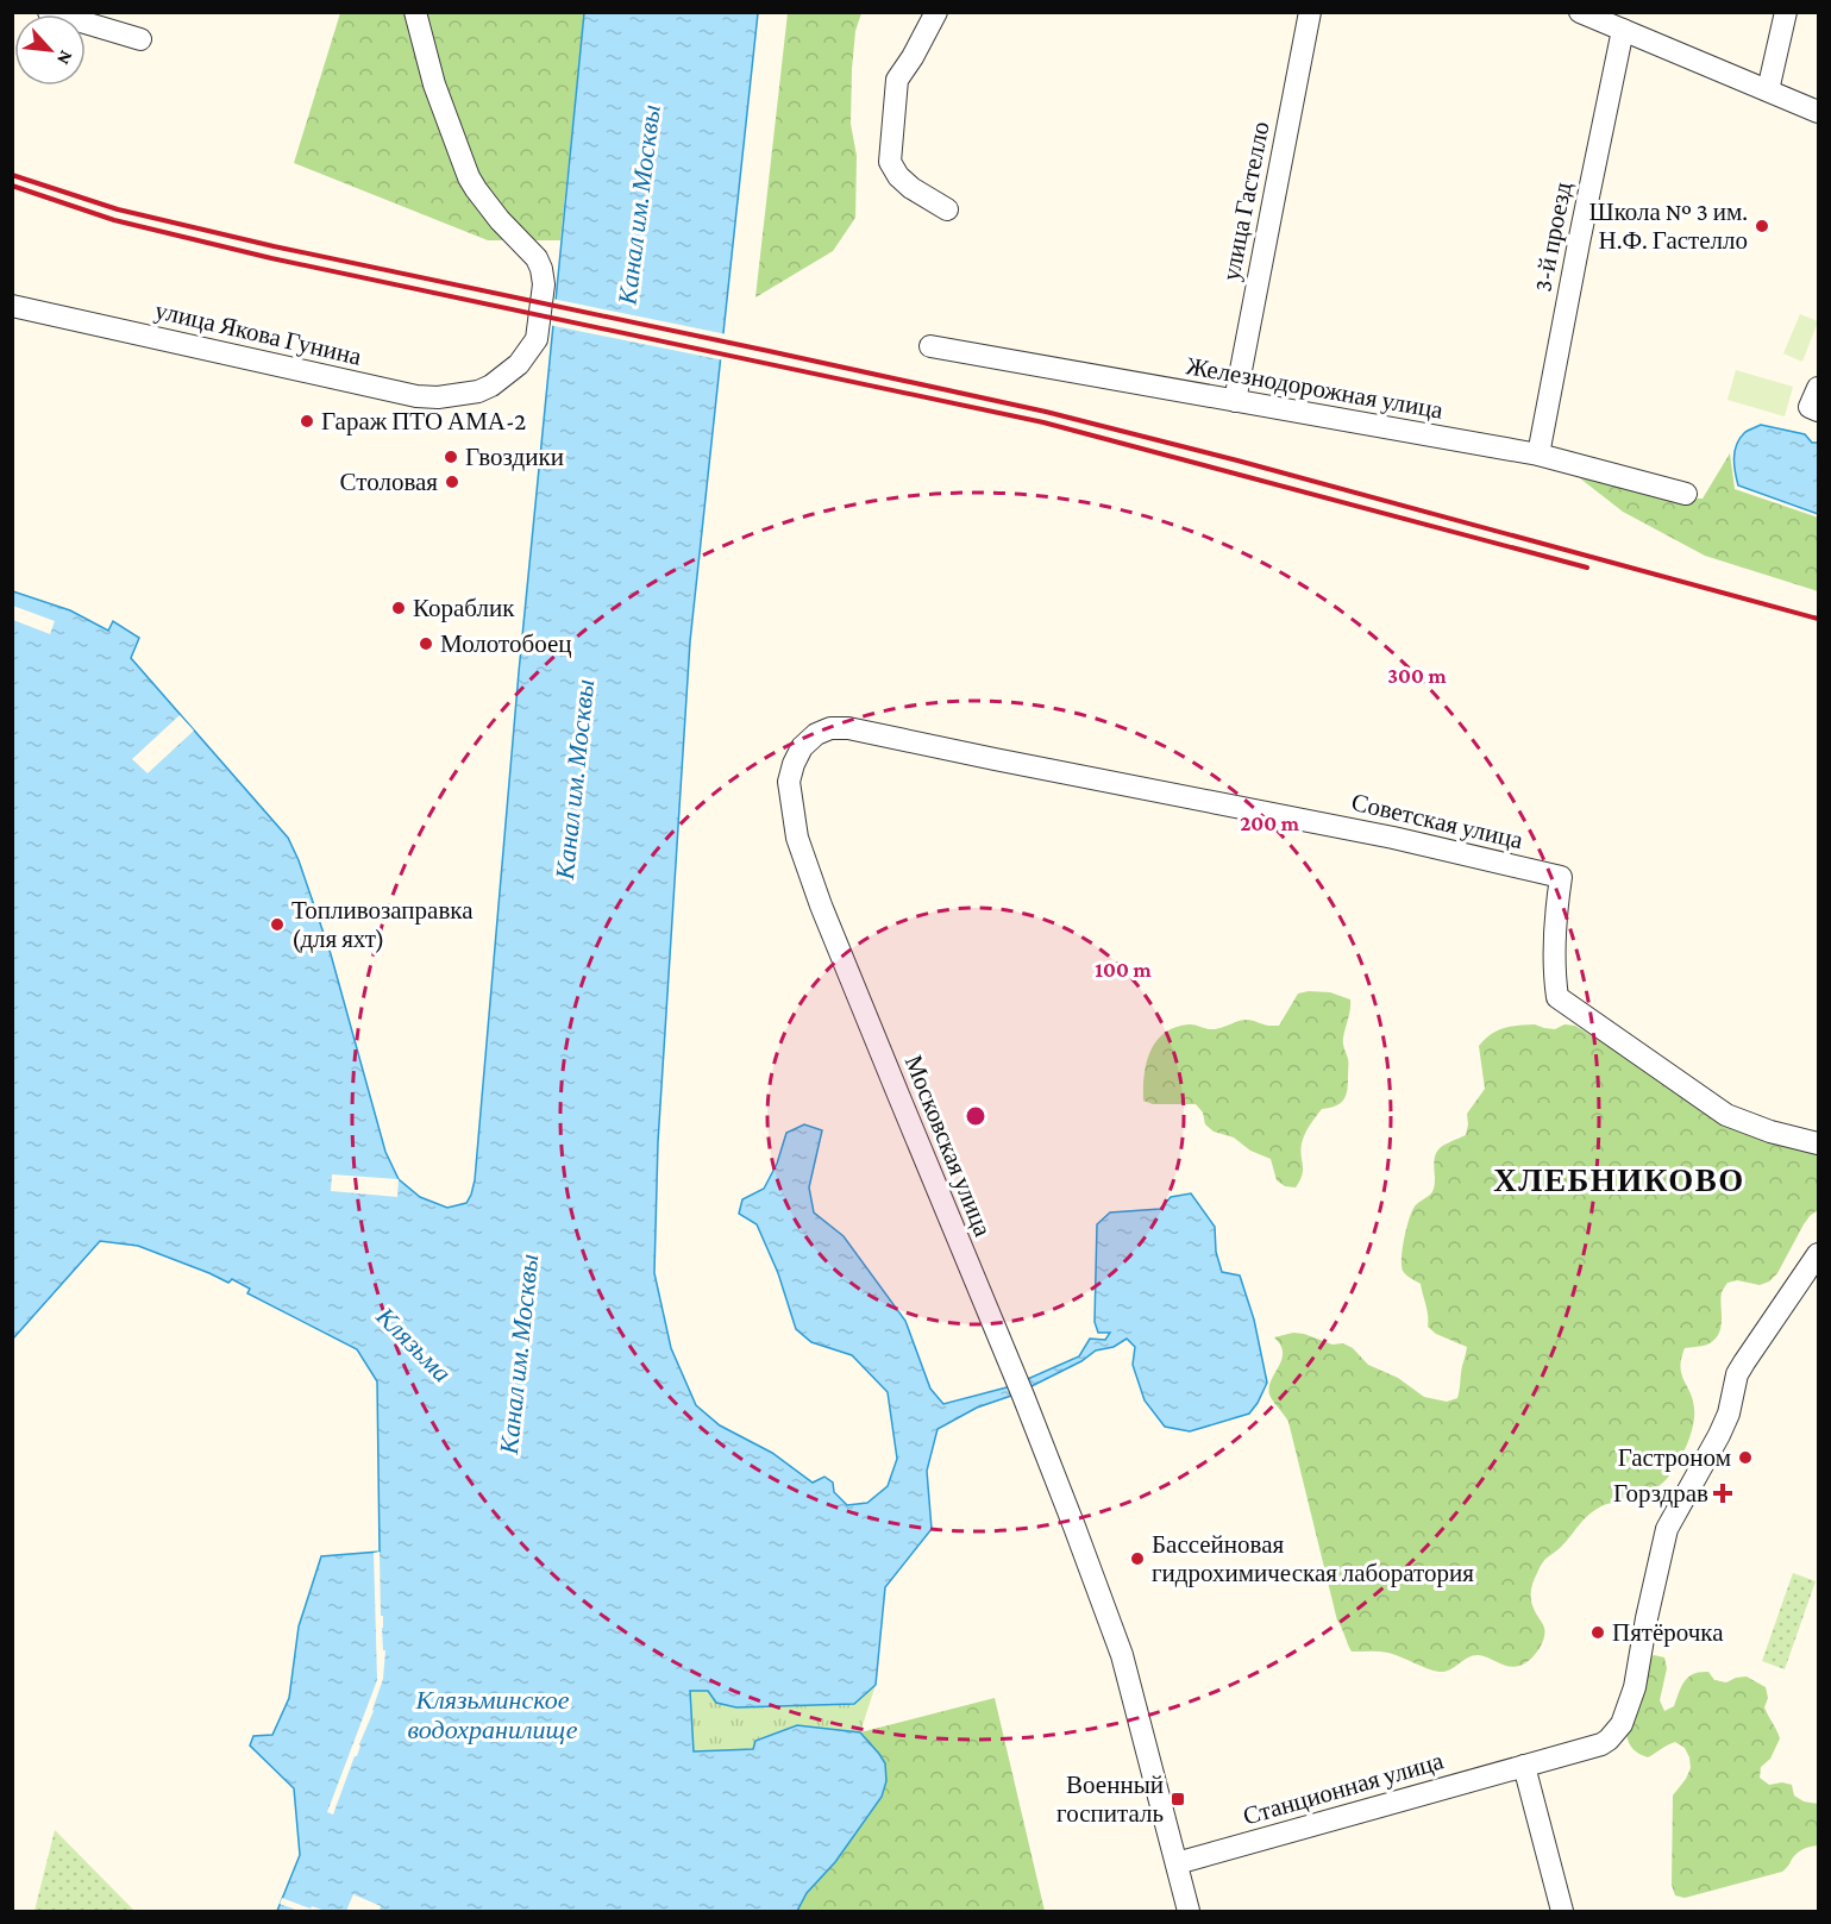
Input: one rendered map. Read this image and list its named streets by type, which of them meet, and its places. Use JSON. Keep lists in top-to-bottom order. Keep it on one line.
{"streets":{"street":["улица Гастелло","3-й проезд","улица Якова Гунина","Железнодорожная улица","Советская улица","Московская улица","Станционная улица"]},"crossings":[["улица Гастелло","Железнодорожная улица"],["3-й проезд","Железнодорожная улица"],["Советская улица","Московская улица"],["Московская улица","Станционная улица"]],"districts":["ХЛЕБНИКОВО"],"water":["Канал им. Москвы","Клязьма","Клязьминское водохранилище"],"places":{"other":["Школа № 3 им. Н.Ф. Гастелло","Гараж ПТО АМА-2","Гвоздики","Столовая","Кораблик","Молотобоец","Топливозаправка (для яхт)","Гастроном","Бассейновая гидрохимическая лаборатория","Пятёрочка"],"health":["Горздрав"],"transit":["Военный госпиталь"]},"north":"bottom right","rings":["300 m","200 m","100 m"]}
